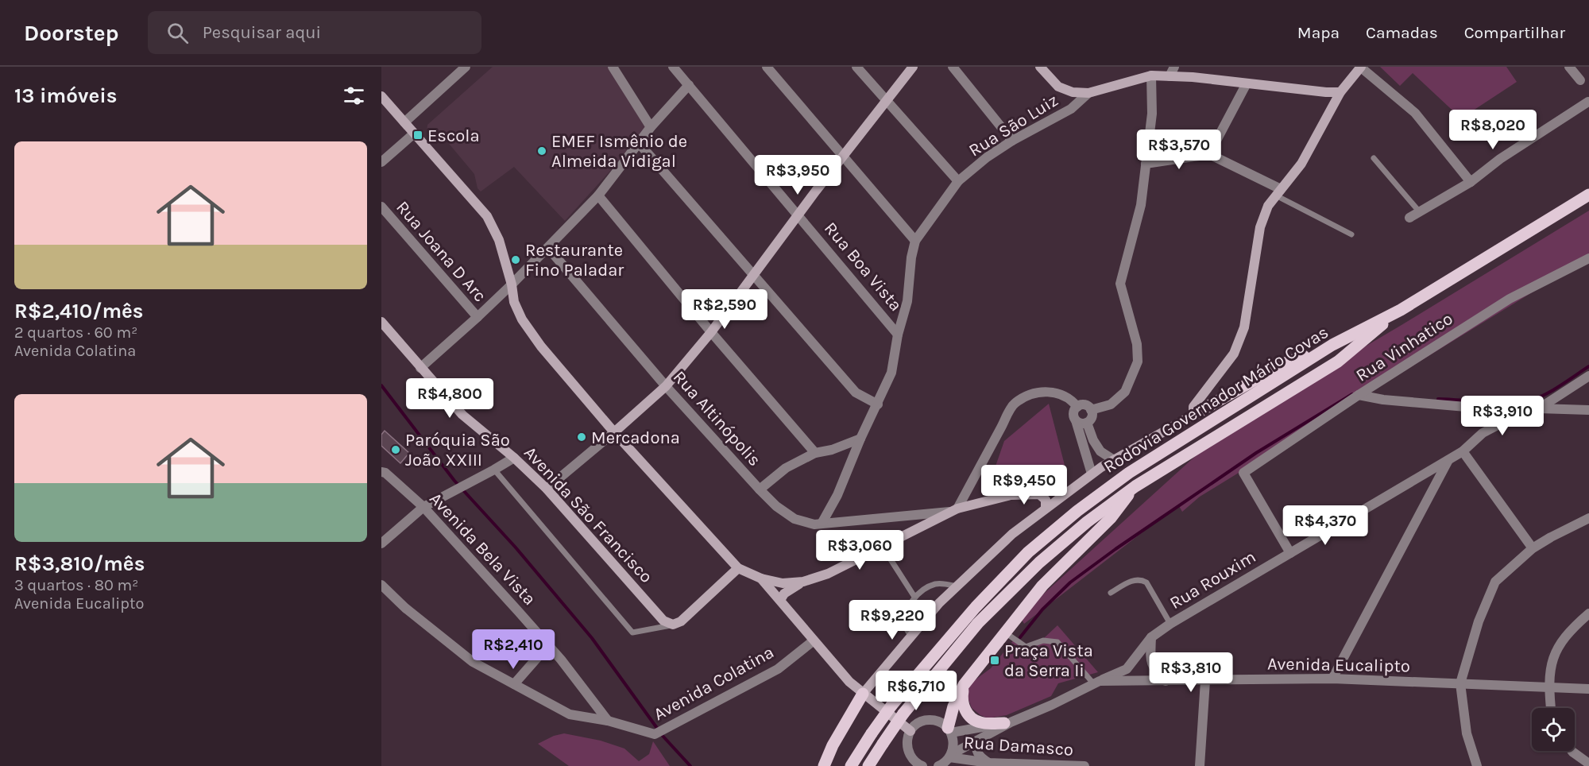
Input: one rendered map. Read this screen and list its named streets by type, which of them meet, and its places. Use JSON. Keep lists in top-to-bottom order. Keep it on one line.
{"streets":{"main road":["Rodovia Governador Mário Covas"],"street":["Rua São Luiz","Rua Joana D Arc","Rua Boa Vista","Rua Vinhatico","Rua Altinópolis","Avenida São Francisco","Avenida Bela Vista","Rua Rouxim","Avenida Eucalipto","Avenida Colatina","Rua Damasco"]},"crossings":[["Rua São Luiz","Rua Boa Vista"],["Rua São Luiz","Rua Altinópolis"],["Rua Vinhatico","Rua Rouxim"],["Avenida Bela Vista","Avenida Colatina"],["Rua Rouxim","Avenida Eucalipto"],["Avenida Eucalipto","Rua Damasco"]],"places":{"transit":["Escola","Praça Vista da Serra Ii"],"other":["EMEF Ismênio de Almeida Vidigal","Restaurante Fino Paladar","Mercadona","Paróquia São João XXIII"]},"page":{"header":"Doorstep","search":"Pesquisar aqui","nav":["Mapa","Camadas","Compartilhar"],"heading":"13 imóveis","price":["R$8,020","R$3,570","R$3,950","R$2,590","R$4,800","R$3,910","R$9,450","R$4,370","R$3,060","R$9,220","R$2,410","R$3,810","R$6,710"],"list":[{"name":"R$2,410/mês","note":"2 quartos · 60 m² · Avenida Colatina"},{"name":"R$3,810/mês","note":"3 quartos · 80 m² · Avenida Eucalipto"}]}}
